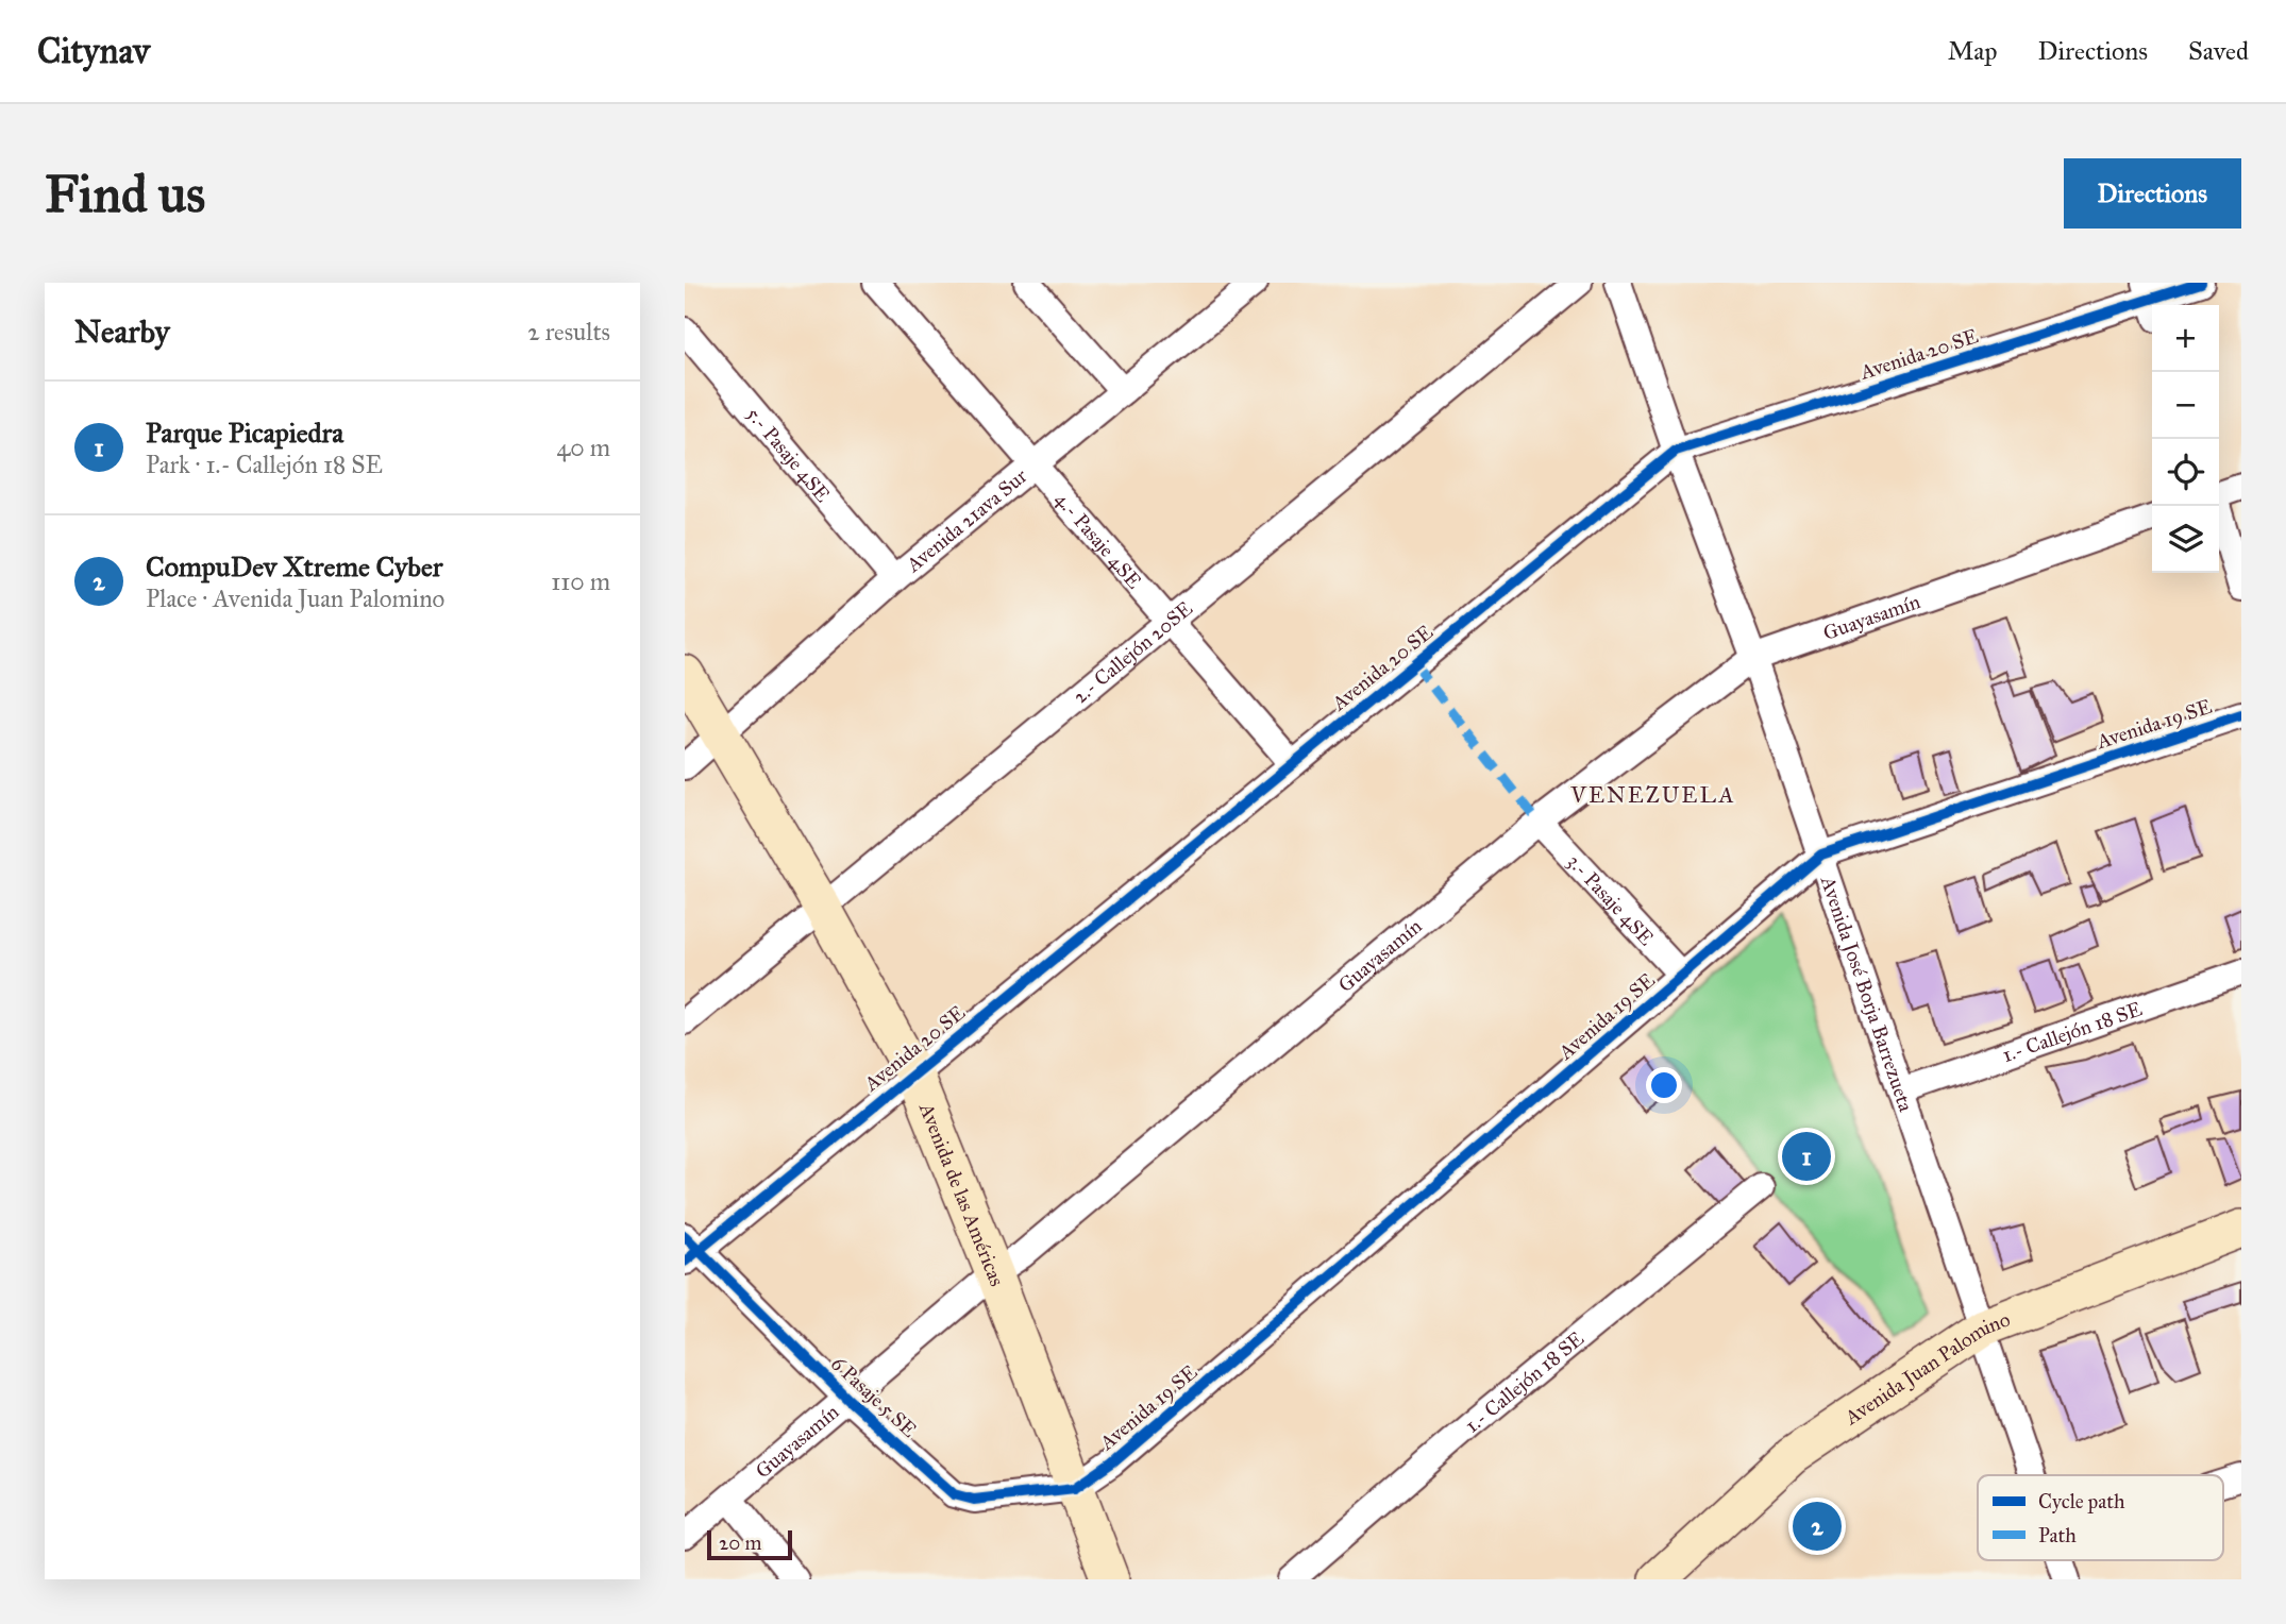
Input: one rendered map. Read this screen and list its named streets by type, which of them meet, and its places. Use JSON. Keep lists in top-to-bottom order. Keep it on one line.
{"streets":{"street":["Avenida 20 SE","5.- Pasaje 4SE","Avenida 21ava Sur","4.- Pasaje 4SE","Guayasamín","2.- Callejón 20SE","Avenida 19 SE","3.- Pasaje 4SE","Avenida José Borja Barrezueta","1.- Callejón 18 SE","Avenida de las Américas","Avenida Juan Palomino","6 Pasaje 5 SE"]},"crossings":[["Avenida 20 SE","4.- Pasaje 4SE"],["Avenida 20 SE","Avenida José Borja Barrezueta"],["Avenida 20 SE","Avenida de las Américas"],["Avenida 20 SE","6 Pasaje 5 SE"],["5.- Pasaje 4SE","Avenida 21ava Sur"],["Avenida 21ava Sur","4.- Pasaje 4SE"],["Avenida 21ava Sur","Avenida de las Américas"],["4.- Pasaje 4SE","2.- Callejón 20SE"],["Guayasamín","3.- Pasaje 4SE"],["Guayasamín","Avenida José Borja Barrezueta"],["Guayasamín","Avenida de las Américas"],["Guayasamín","6 Pasaje 5 SE"],["2.- Callejón 20SE","Avenida de las Américas"],["Avenida 19 SE","3.- Pasaje 4SE"],["Avenida 19 SE","Avenida José Borja Barrezueta"],["Avenida 19 SE","Avenida de las Américas"],["Avenida 19 SE","6 Pasaje 5 SE"],["Avenida José Borja Barrezueta","1.- Callejón 18 SE"],["Avenida José Borja Barrezueta","Avenida Juan Palomino"],["Avenida de las Américas","6 Pasaje 5 SE"]],"districts":["VENEZUELA"],"legend":["Cycle path","Path"],"scale_bar":"20 m","page":{"header":"Citynav","nav":["Map","Directions","Saved"],"buttons":"Directions","title":"Find us","heading":["Nearby","2 results"],"map_buttons":["+","−"],"list":[{"mark":"1","name":"Parque Picapiedra","note":"Park · 1.- Callejón 18 SE","value":"40 m"},{"mark":"2","name":"CompuDev Xtreme Cyber","note":"Place · Avenida Juan Palomino","value":"110 m"}],"pins":["1","2"],"scale":"20 m"}}
